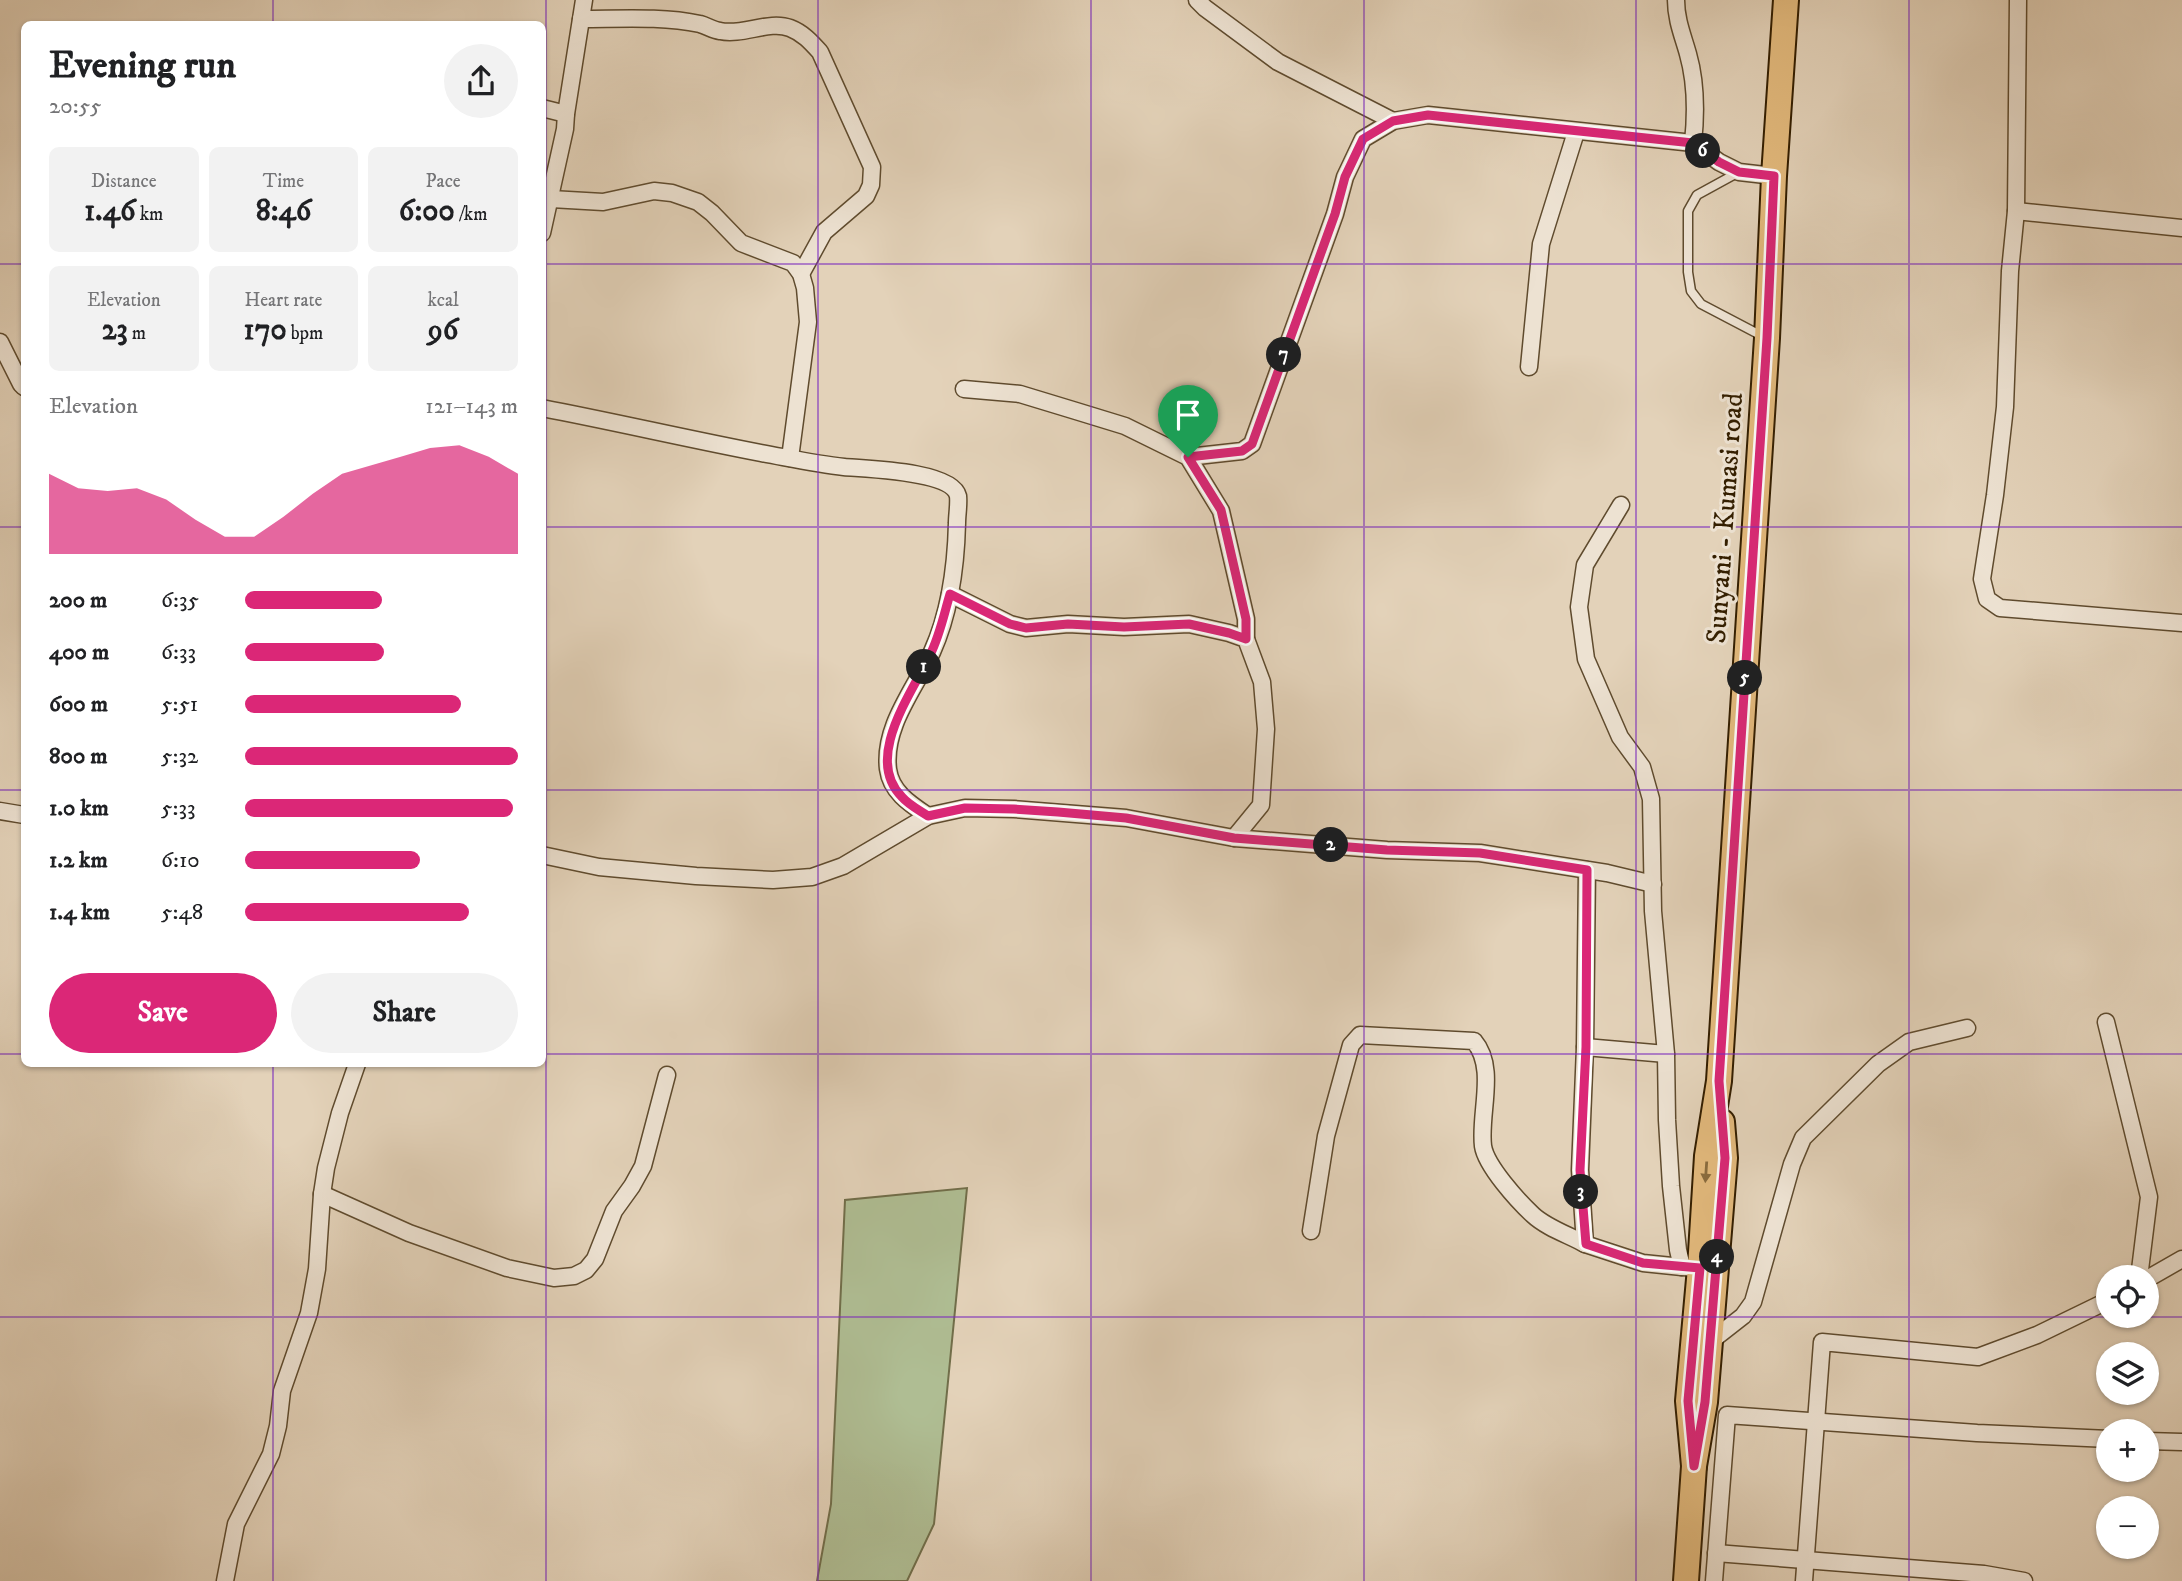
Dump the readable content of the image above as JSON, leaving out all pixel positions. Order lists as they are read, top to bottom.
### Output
{
  "streets": {
    "main road": ["Sunyani - Kumasi road"]
  },
  "page": {
    "heading": ["Evening run", "20:55"],
    "pins": [
      "6",
      "7",
      "1",
      "5",
      "2",
      "3",
      "4"
    ],
    "stats": [
      ["Distance", "1.46 km"],
      ["Time", "8:46"],
      ["Pace", "6:00 /km"],
      ["Elevation", "23 m"],
      ["Heart rate", "170 bpm"],
      ["kcal", "96"]
    ],
    "chart": ["Elevation", "121–143 m"],
    "list": [
      {
        "name": "200 m",
        "note": "6:35"
      },
      {
        "name": "400 m",
        "note": "6:33"
      },
      {
        "name": "600 m",
        "note": "5:51"
      },
      {
        "name": "800 m",
        "note": "5:32"
      },
      {
        "name": "1.0 km",
        "note": "5:33"
      },
      {
        "name": "1.2 km",
        "note": "6:10"
      },
      {
        "name": "1.4 km",
        "note": "5:48"
      }
    ],
    "buttons": ["Save", "Share"],
    "map_buttons": ["+", "−"]
  }
}
